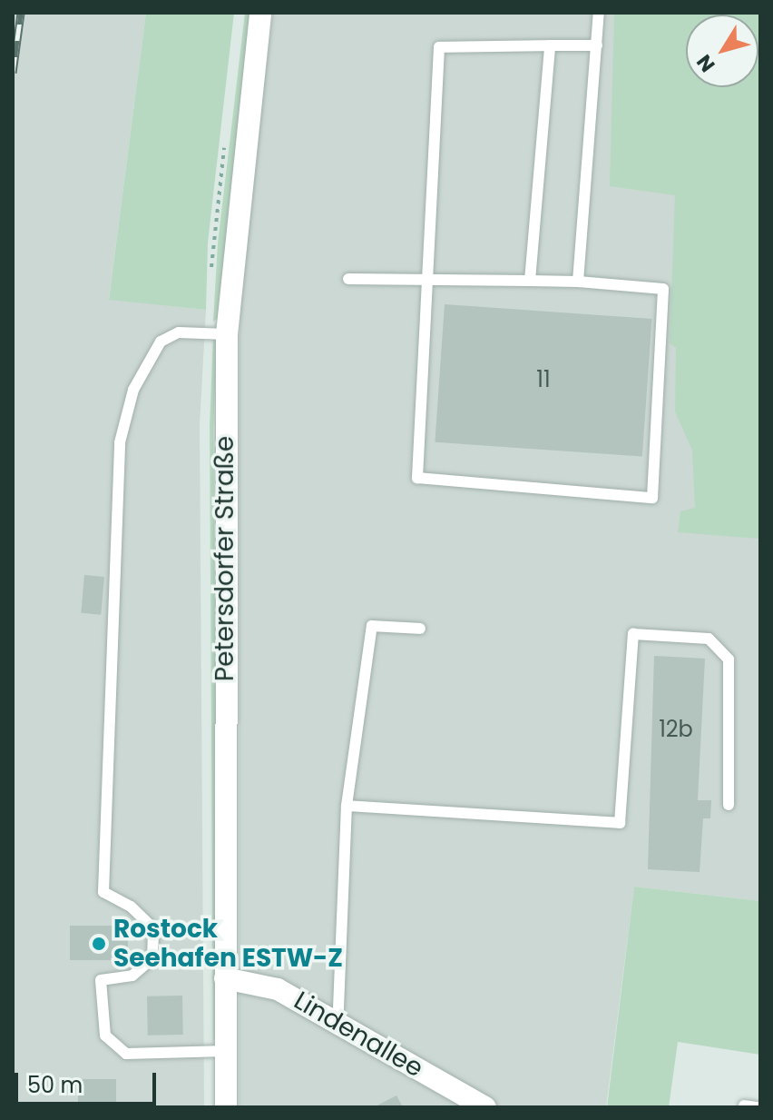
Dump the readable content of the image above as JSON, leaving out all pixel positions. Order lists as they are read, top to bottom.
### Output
{
  "streets": {
    "street": ["Petersdorfer Straße", "Lindenallee"]
  },
  "crossings": [
    ["Petersdorfer Straße", "Lindenallee"]
  ],
  "places": ["Rostock Seehafen ESTW-Z"],
  "house_numbers": ["11", "12b"],
  "scale_bar": "50 m",
  "north": "bottom left"
}
